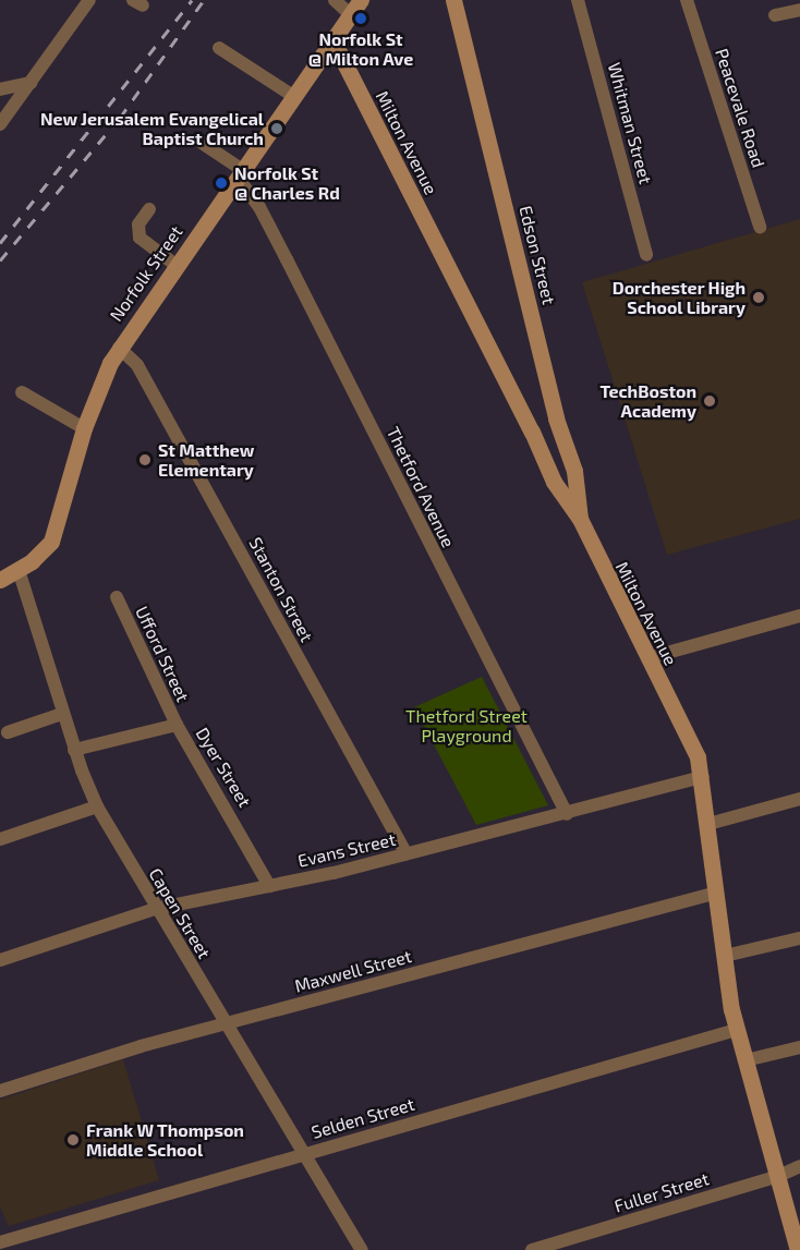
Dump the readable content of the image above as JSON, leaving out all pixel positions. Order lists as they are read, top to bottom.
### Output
{
  "streets": {
    "street": [
      "Peacevale Road",
      "Whitman Street",
      "Milton Avenue",
      "Edson Street",
      "Norfolk Street",
      "Thetford Avenue",
      "Stanton Street",
      "Ufford Street",
      "Dyer Street",
      "Evans Street",
      "Capen Street",
      "Maxwell Street",
      "Selden Street",
      "Fuller Street"
    ]
  },
  "crossings": [
    ["Milton Avenue", "Edson Street"],
    ["Milton Avenue", "Norfolk Street"],
    ["Milton Avenue", "Evans Street"],
    ["Milton Avenue", "Maxwell Street"],
    ["Milton Avenue", "Selden Street"],
    ["Milton Avenue", "Fuller Street"],
    ["Norfolk Street", "Thetford Avenue"],
    ["Norfolk Street", "Stanton Street"],
    ["Norfolk Street", "Capen Street"],
    ["Thetford Avenue", "Evans Street"],
    ["Stanton Street", "Evans Street"],
    ["Ufford Street", "Dyer Street"],
    ["Dyer Street", "Evans Street"],
    ["Dyer Street", "Capen Street"],
    ["Evans Street", "Capen Street"],
    ["Capen Street", "Maxwell Street"],
    ["Capen Street", "Selden Street"]
  ],
  "parks": ["Thetford Street Playground"],
  "places": [
    "Norfolk St @ Milton Ave",
    "New Jerusalem Evangelical Baptist Church",
    "Norfolk St @ Charles Rd",
    "Dorchester High School Library",
    "TechBoston Academy",
    "St Matthew Elementary",
    "Frank W Thompson Middle School"
  ]
}
